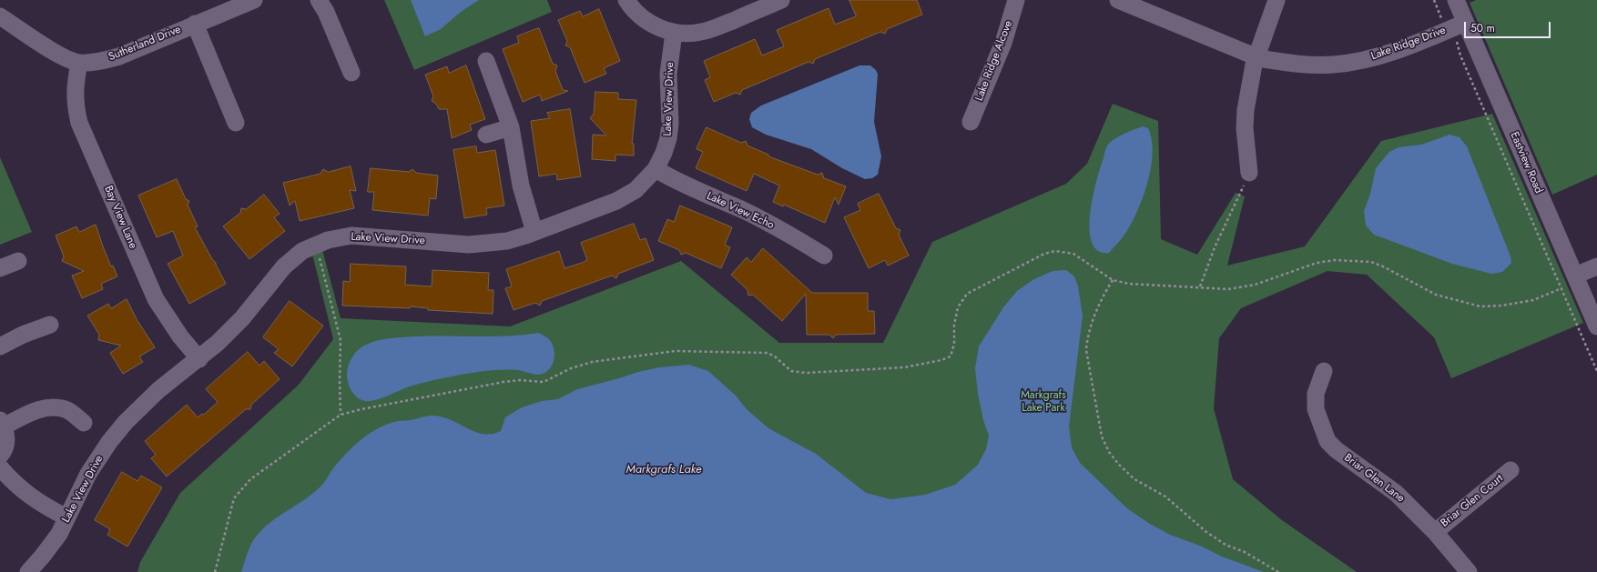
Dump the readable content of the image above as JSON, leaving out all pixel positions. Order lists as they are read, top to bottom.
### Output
{
  "streets": {
    "street": [
      "Sutherland Drive",
      "Lake Ridge Drive",
      "Lake Ridge Alcove",
      "Lake View Drive",
      "Eastview Road",
      "Lake View Echo",
      "Bay View Lane",
      "Briar Glen Lane",
      "Briar Glen Court"
    ]
  },
  "crossings": [
    ["Sutherland Drive", "Bay View Lane"],
    ["Lake Ridge Drive", "Eastview Road"],
    ["Lake View Drive", "Lake View Echo"],
    ["Lake View Drive", "Bay View Lane"],
    ["Briar Glen Lane", "Briar Glen Court"]
  ],
  "water": ["Markgrafs Lake"],
  "parks": ["Markgrafs Lake Park"],
  "scale_bar": "50 m"
}
